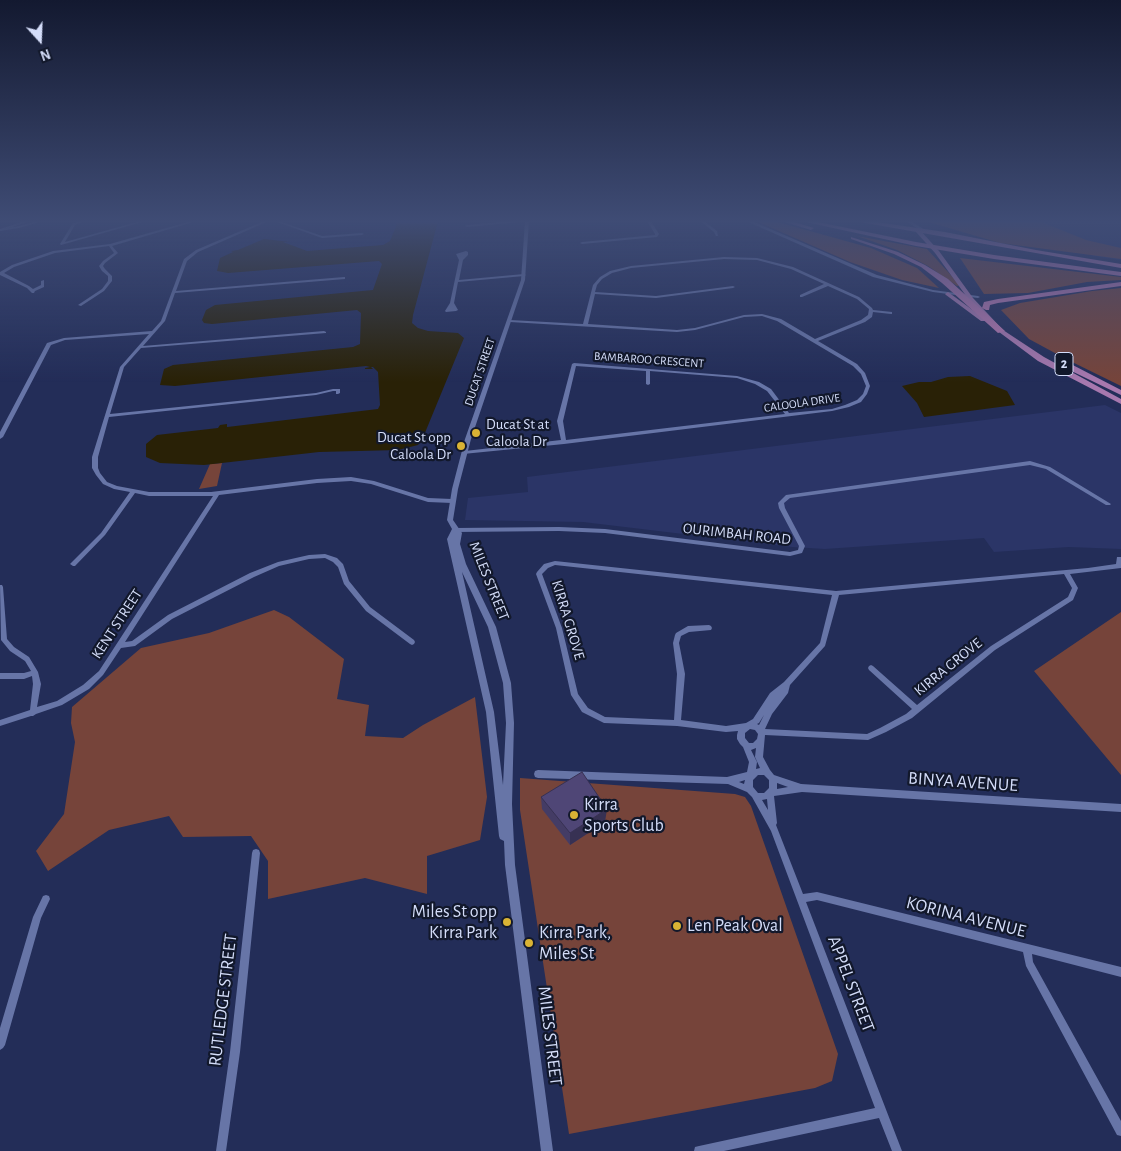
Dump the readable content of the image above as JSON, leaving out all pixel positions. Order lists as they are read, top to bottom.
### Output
{
  "streets": {
    "highway": ["2"],
    "street": [
      "BAMBAROO CRESCENT",
      "DUCAT STREET",
      "CALOOLA DRIVE",
      "OURIMBAH ROAD",
      "MILES STREET",
      "KIRRA GROVE",
      "KENT STREET",
      "BINYA AVENUE",
      "KORINA AVENUE",
      "APPEL STREET",
      "RUTLEDGE STREET"
    ]
  },
  "crossings": [
    ["BAMBAROO CRESCENT", "CALOOLA DRIVE"],
    ["DUCAT STREET", "CALOOLA DRIVE"],
    ["DUCAT STREET", "OURIMBAH ROAD"],
    ["DUCAT STREET", "MILES STREET"],
    ["OURIMBAH ROAD", "MILES STREET"],
    ["BINYA AVENUE", "APPEL STREET"],
    ["KORINA AVENUE", "APPEL STREET"]
  ],
  "places": [
    "Ducat St at Caloola Dr",
    "Ducat St opp Caloola Dr",
    "Kirra Sports Club",
    "Miles St opp Kirra Park",
    "Len Peak Oval",
    "Kirra Park, Miles St"
  ],
  "north": "bottom"
}
